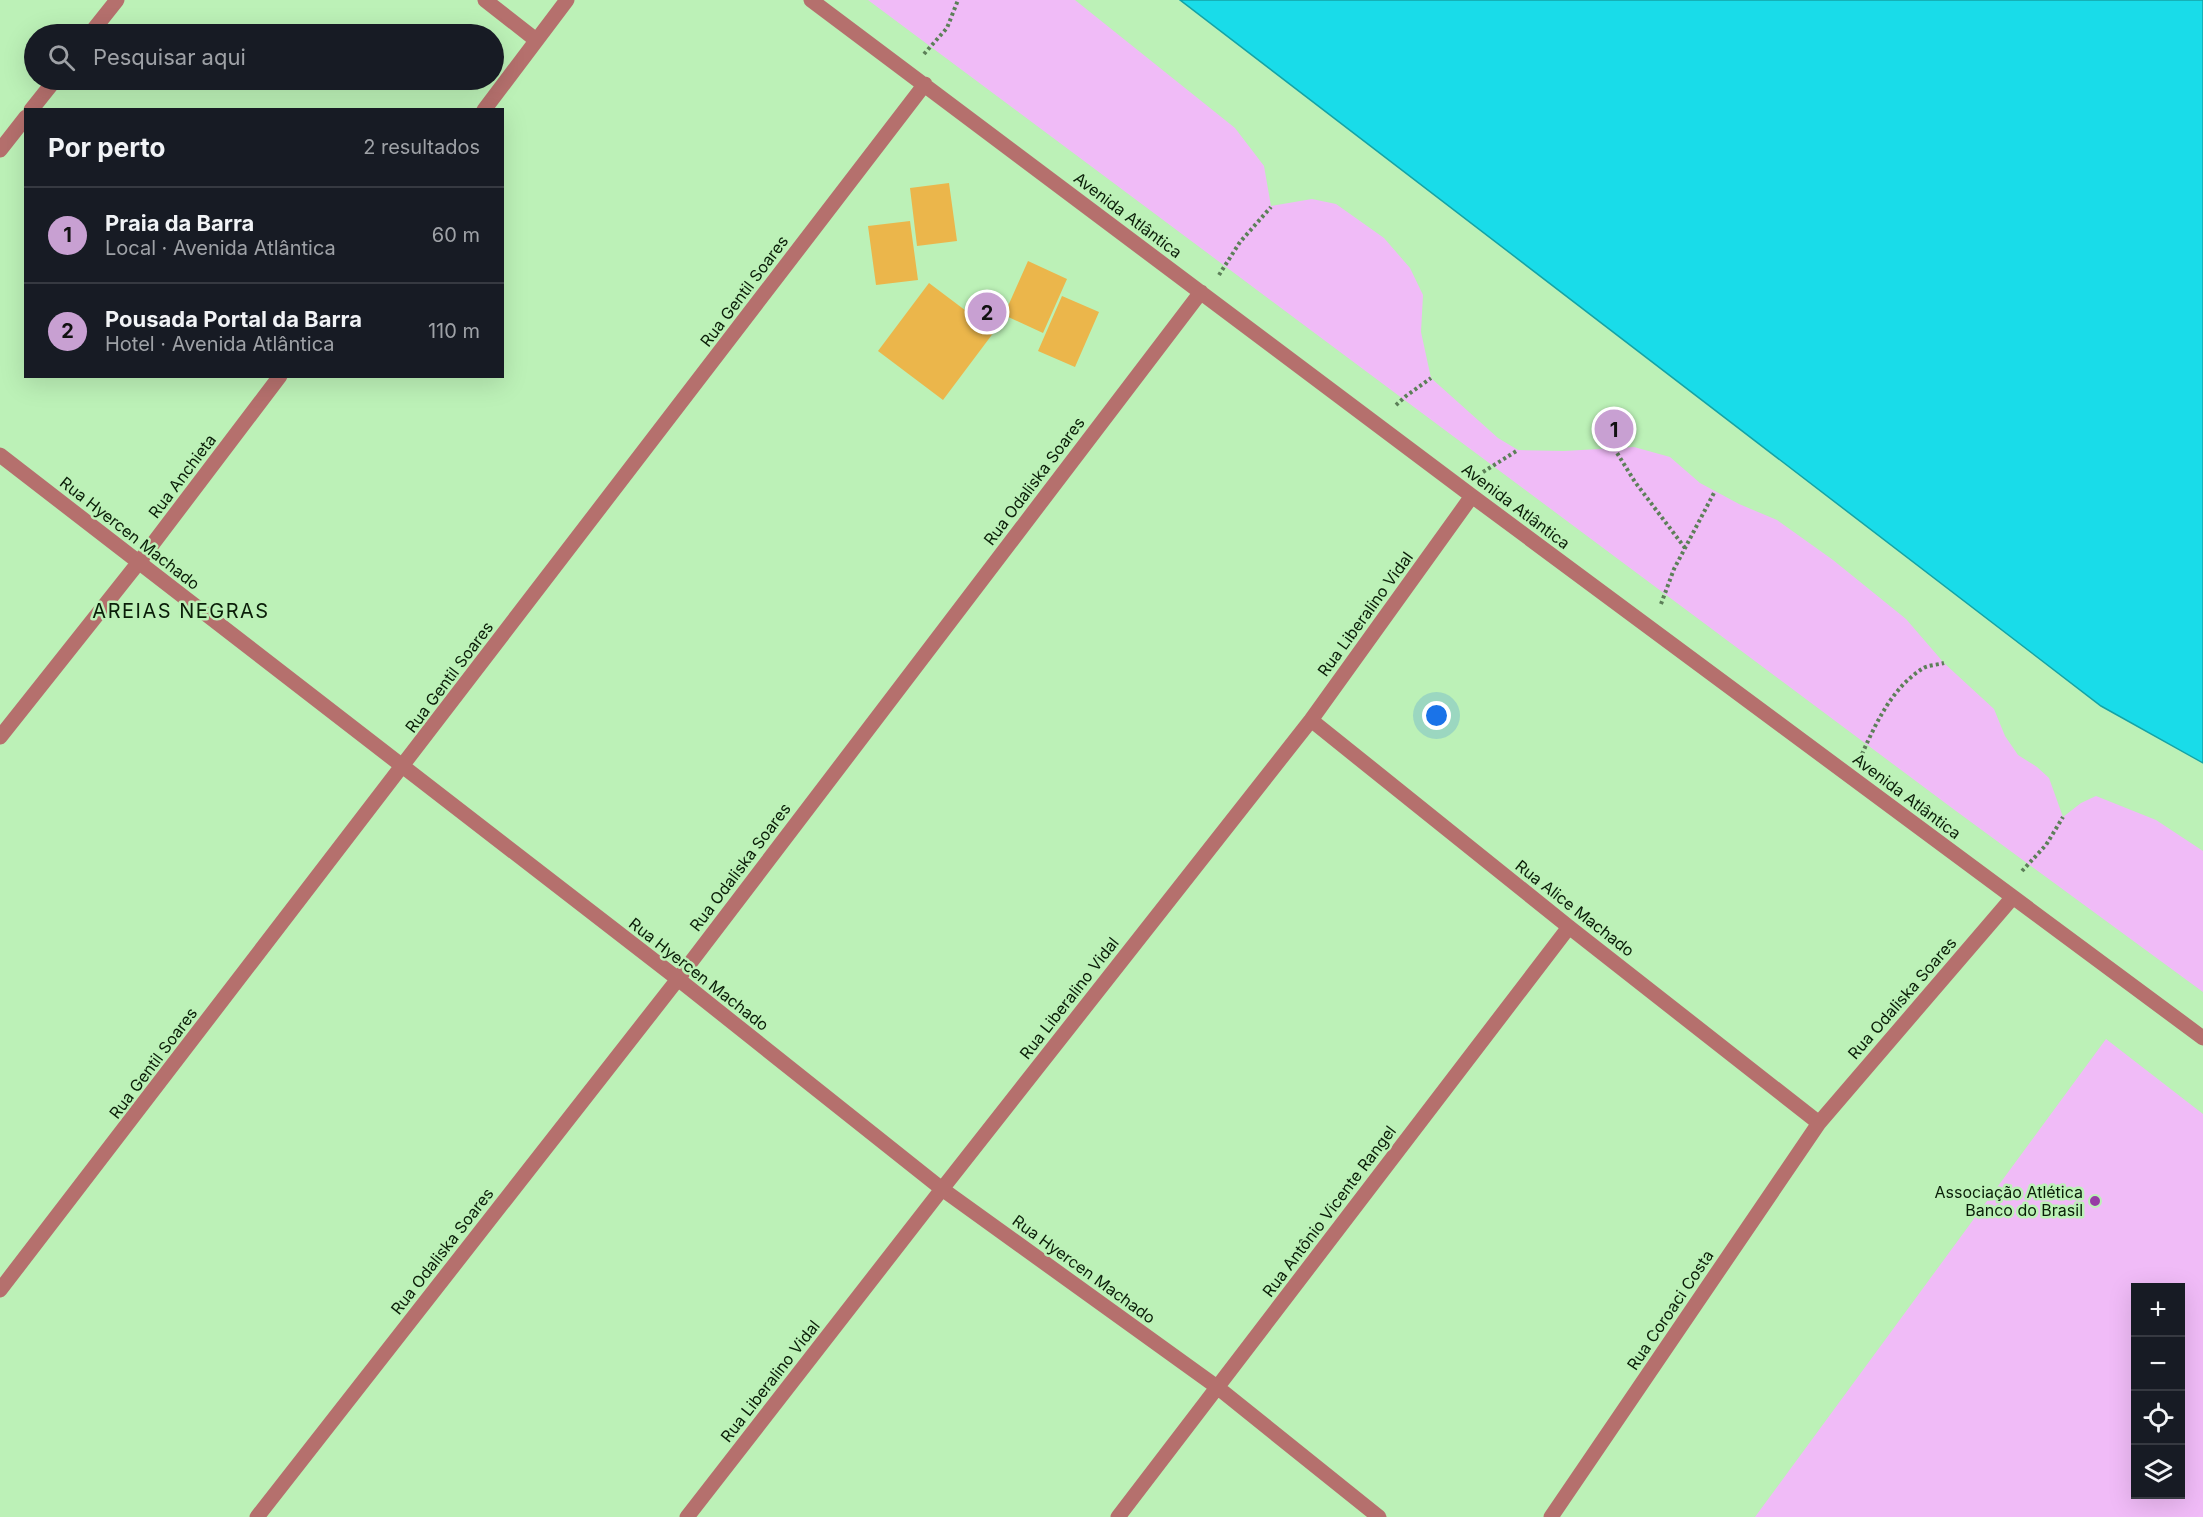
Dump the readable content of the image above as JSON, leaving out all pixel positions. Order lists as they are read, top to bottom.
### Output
{
  "streets": {
    "street": [
      "Avenida Atlântica",
      "Rua Gentil Soares",
      "Rua Anchieta",
      "Rua Odaliska Soares",
      "Rua Hyercen Machado",
      "Rua Liberalino Vidal",
      "Rua Alice Machado",
      "Rua Antônio Vicente Rangel",
      "Rua Coroaci Costa"
    ]
  },
  "crossings": [
    ["Avenida Atlântica", "Rua Gentil Soares"],
    ["Avenida Atlântica", "Rua Odaliska Soares"],
    ["Avenida Atlântica", "Rua Liberalino Vidal"],
    ["Rua Gentil Soares", "Rua Hyercen Machado"],
    ["Rua Anchieta", "Rua Hyercen Machado"],
    ["Rua Odaliska Soares", "Rua Hyercen Machado"],
    ["Rua Odaliska Soares", "Rua Alice Machado"],
    ["Rua Odaliska Soares", "Rua Coroaci Costa"],
    ["Rua Hyercen Machado", "Rua Liberalino Vidal"],
    ["Rua Hyercen Machado", "Rua Antônio Vicente Rangel"],
    ["Rua Liberalino Vidal", "Rua Alice Machado"],
    ["Rua Alice Machado", "Rua Antônio Vicente Rangel"],
    ["Rua Alice Machado", "Rua Coroaci Costa"]
  ],
  "districts": ["AREIAS NEGRAS"],
  "places": ["Associação Atlética Banco do Brasil"],
  "page": {
    "search": "Pesquisar aqui",
    "heading": ["Por perto", "2 resultados"],
    "list": [
      {
        "mark": "1",
        "name": "Praia da Barra",
        "note": "Local · Avenida Atlântica",
        "value": "60 m"
      },
      {
        "mark": "2",
        "name": "Pousada Portal da Barra",
        "note": "Hotel · Avenida Atlântica",
        "value": "110 m"
      }
    ],
    "pins": ["2", "1"],
    "map_buttons": ["+", "−"]
  }
}
